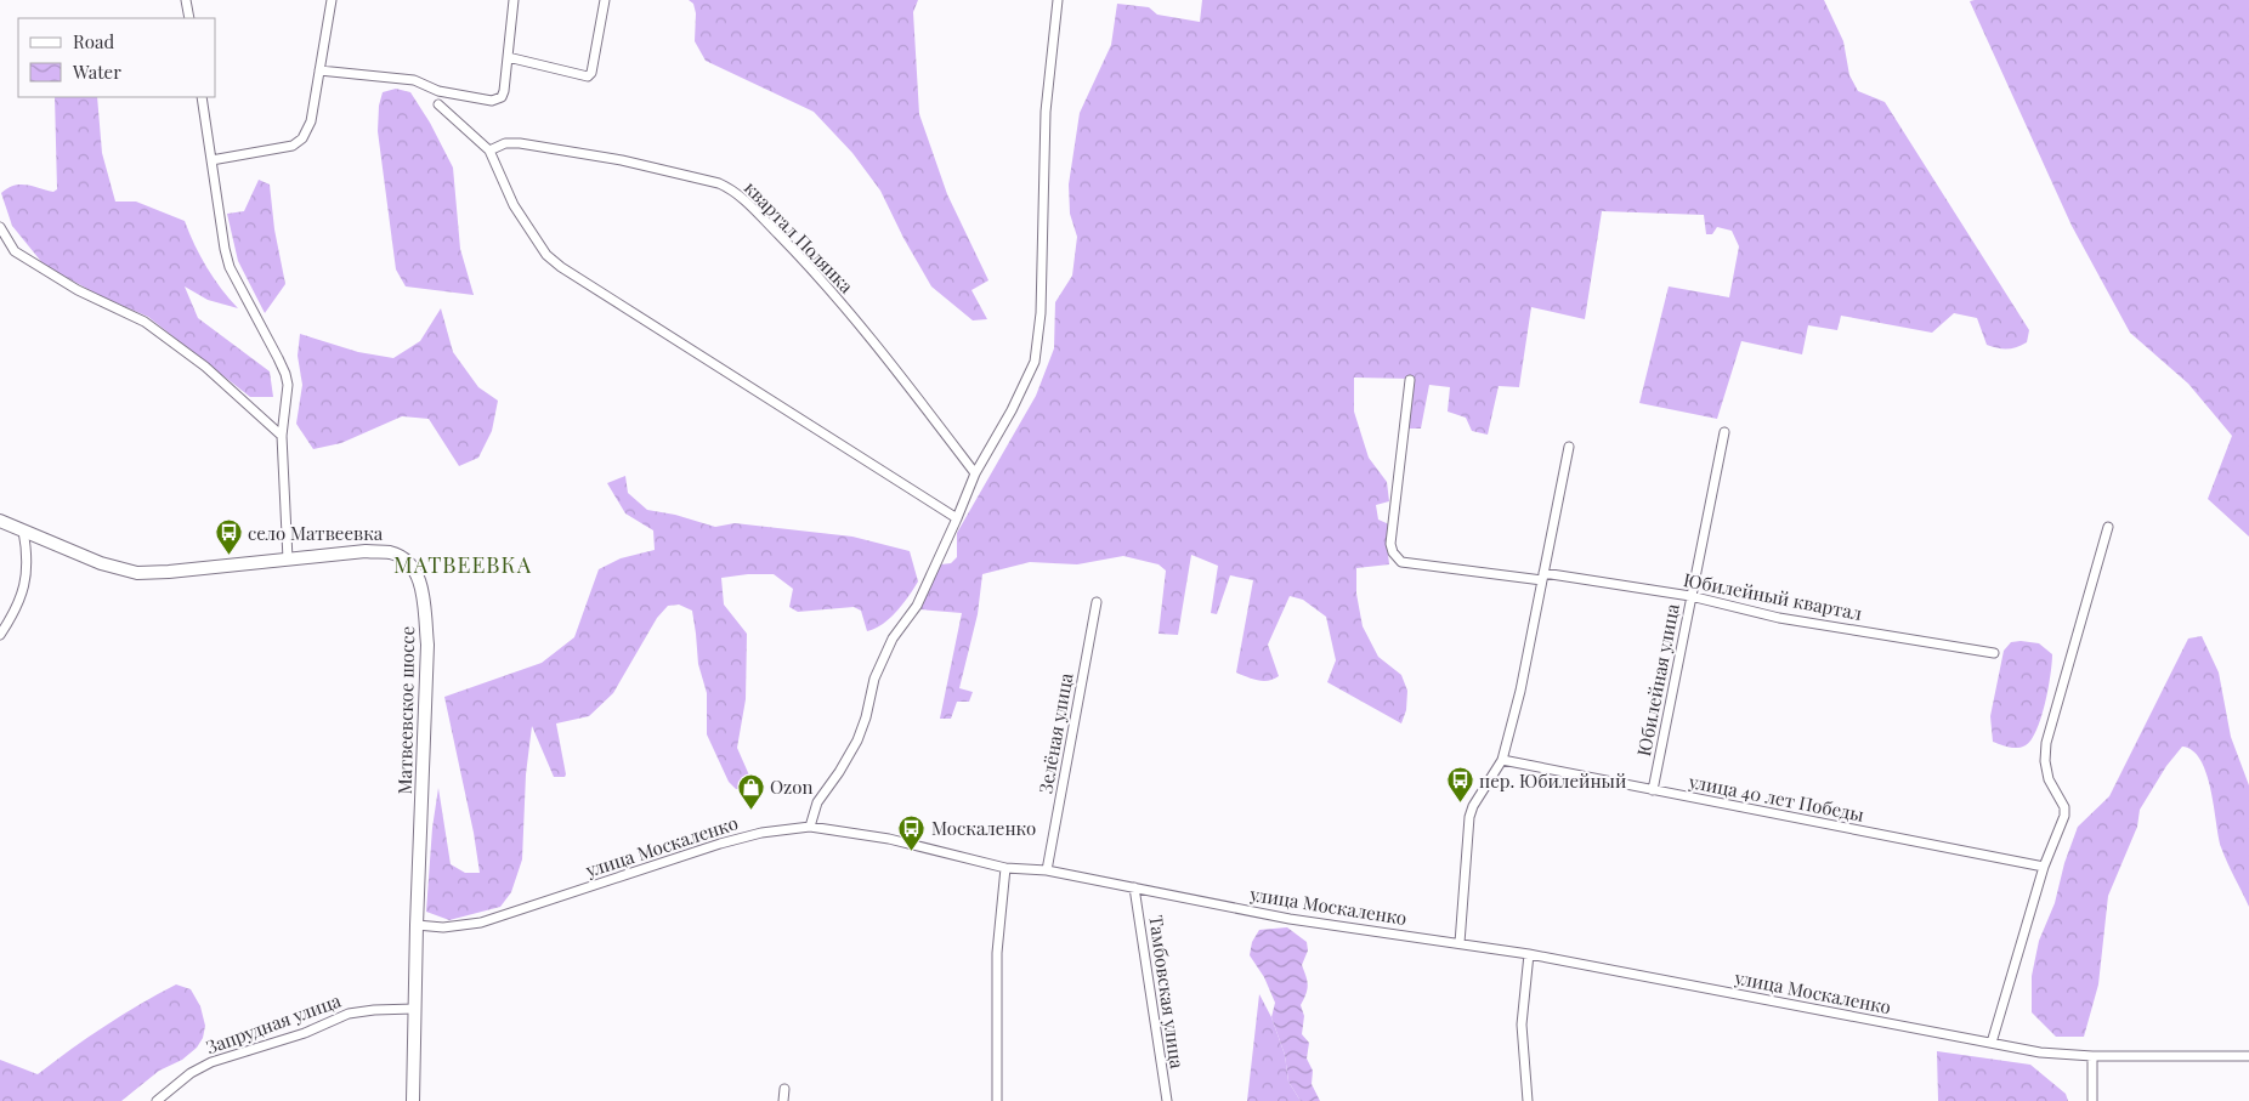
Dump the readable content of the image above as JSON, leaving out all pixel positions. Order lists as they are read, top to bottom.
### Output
{
  "streets": {
    "main road": ["Матвеевское шоссе"],
    "street": [
      "квартал Полянка",
      "Юбилейный квартал",
      "Юбилейная улица",
      "Зелёная улица",
      "улица 40 лет Победы",
      "улица Москаленко",
      "Тамбовская улица",
      "Запрудная улица"
    ]
  },
  "crossings": [
    ["Юбилейный квартал", "Юбилейная улица"],
    ["Юбилейная улица", "улица 40 лет Победы"],
    ["Матвеевское шоссе", "улица Москаленко"],
    ["Матвеевское шоссе", "Запрудная улица"],
    ["Зелёная улица", "улица Москаленко"],
    ["улица Москаленко", "Тамбовская улица"]
  ],
  "districts": ["МАТВЕЕВКА"],
  "places": {
    "bus stop": ["село Матвеевка", "пер. Юбилейный", "Москаленко"],
    "shop": ["Ozon"]
  },
  "legend": ["Road", "Water"]
}
